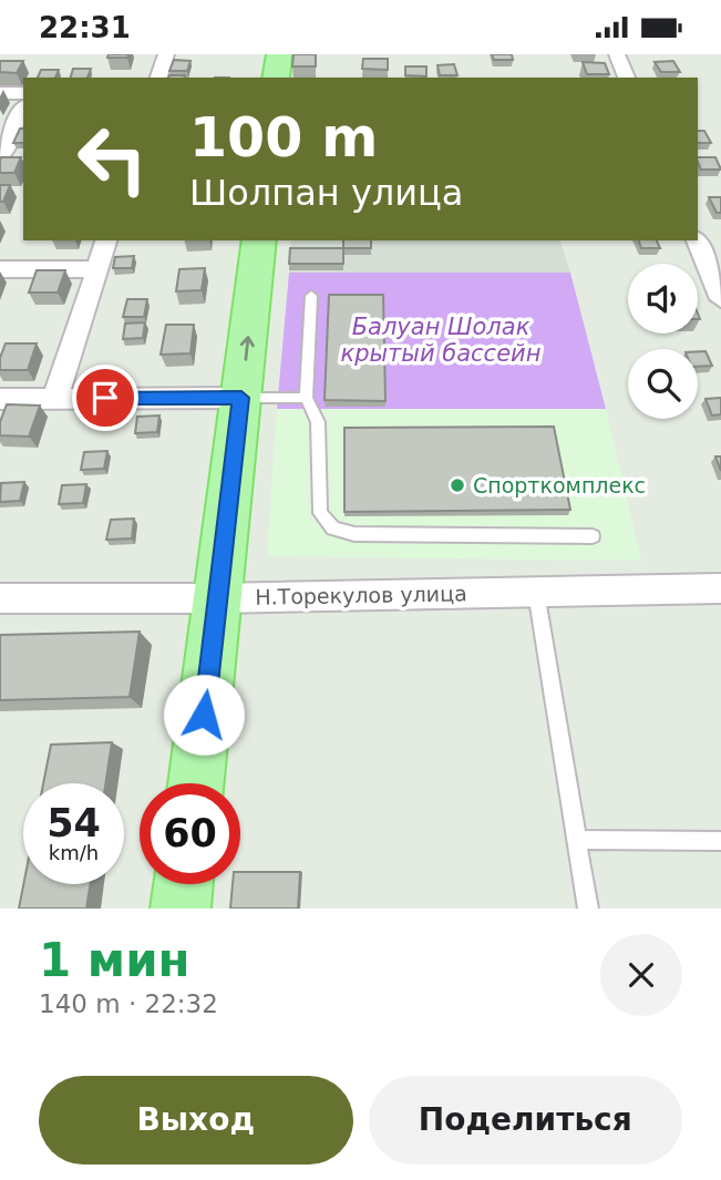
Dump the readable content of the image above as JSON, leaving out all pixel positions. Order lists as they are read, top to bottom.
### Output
{
  "streets": {
    "street": ["Н.Торекулов улица"]
  },
  "water": ["Балуан Шолак крытый бассейн"],
  "places": ["Спорткомплекс"],
  "page": {
    "status": "22:31",
    "turn": ["100 m", "Шолпан улица"],
    "speed": "54 km/h",
    "limit": "60",
    "heading": ["1 мин", "140 m · 22:32"],
    "buttons": ["Выход", "Поделиться"]
  }
}
